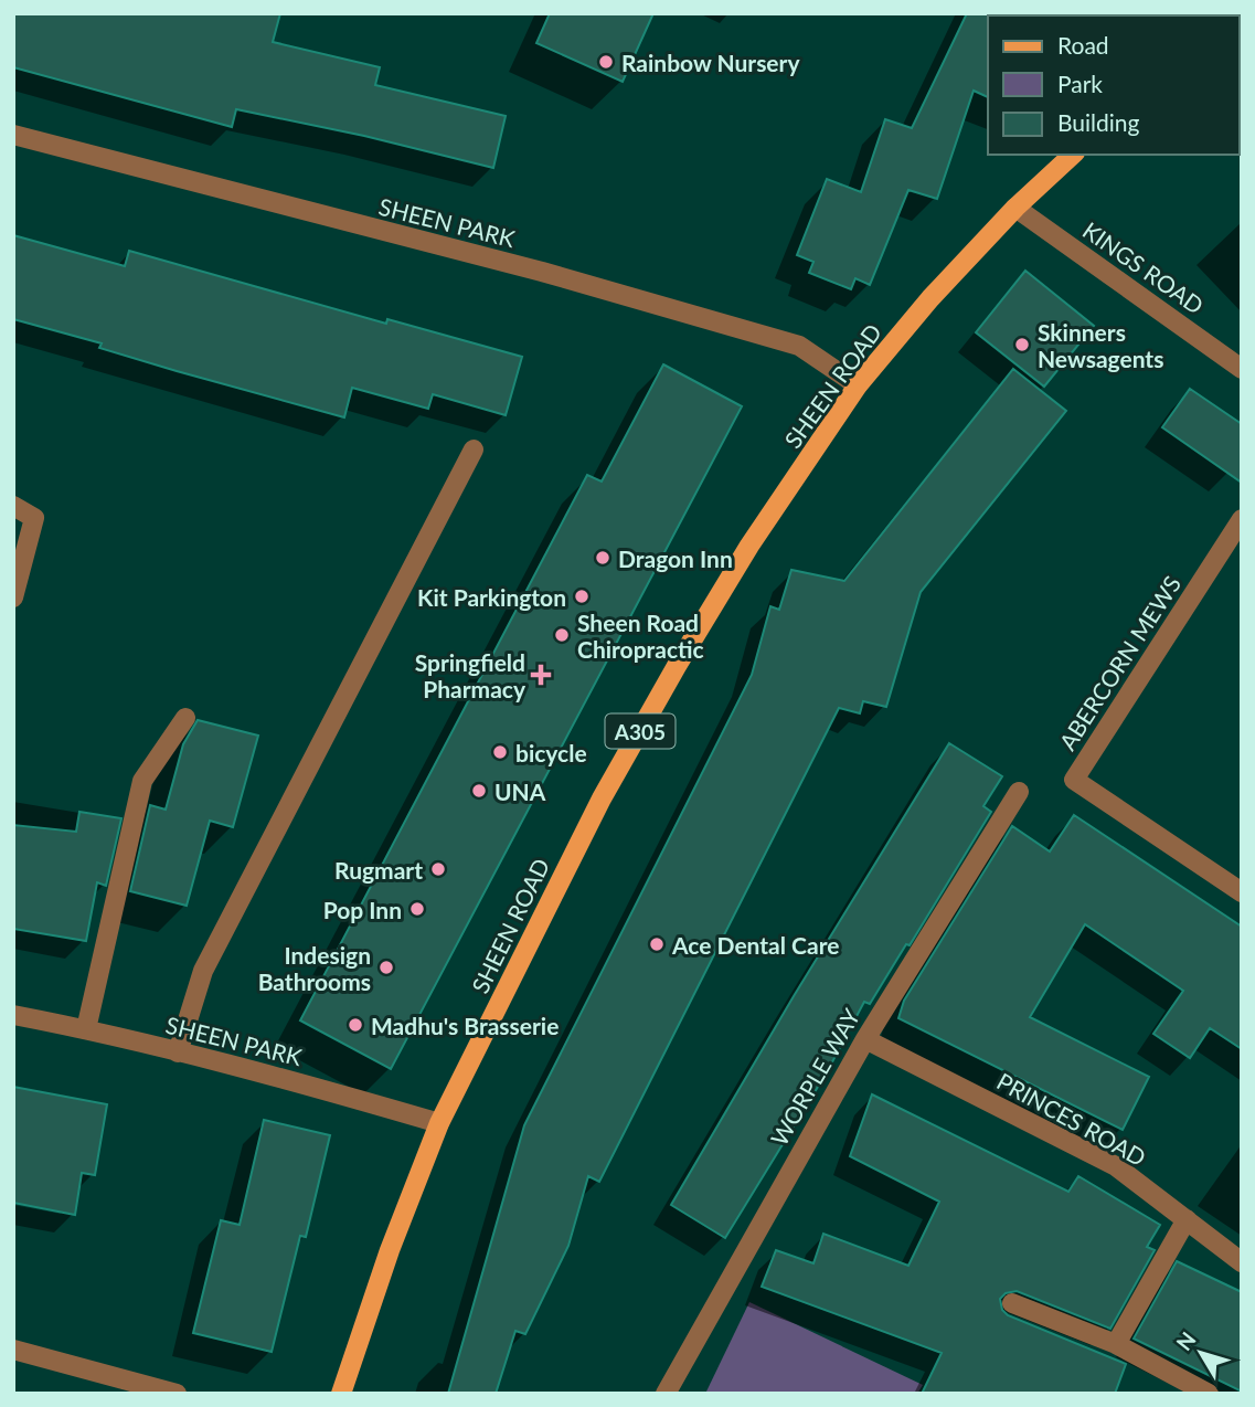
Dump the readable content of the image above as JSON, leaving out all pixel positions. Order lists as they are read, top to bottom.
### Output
{
  "streets": {
    "main road": ["SHEEN ROAD", "A305"],
    "street": [
      "SHEEN PARK",
      "KINGS ROAD",
      "ABERCORN MEWS",
      "WORPLE WAY",
      "PRINCES ROAD"
    ]
  },
  "crossings": [
    ["SHEEN PARK", "SHEEN ROAD"],
    ["KINGS ROAD", "SHEEN ROAD"],
    ["WORPLE WAY", "PRINCES ROAD"]
  ],
  "places": {
    "other": [
      "Rainbow Nursery",
      "Skinners Newsagents",
      "Dragon Inn",
      "Kit Parkington",
      "Sheen Road Chiropractic",
      "bicycle",
      "UNA",
      "Rugmart",
      "Pop Inn",
      "Ace Dental Care",
      "Indesign Bathrooms",
      "Madhu's Brasserie"
    ],
    "health": ["Springfield Pharmacy"]
  },
  "legend": ["Road", "Park", "Building"],
  "north": "top left"
}
